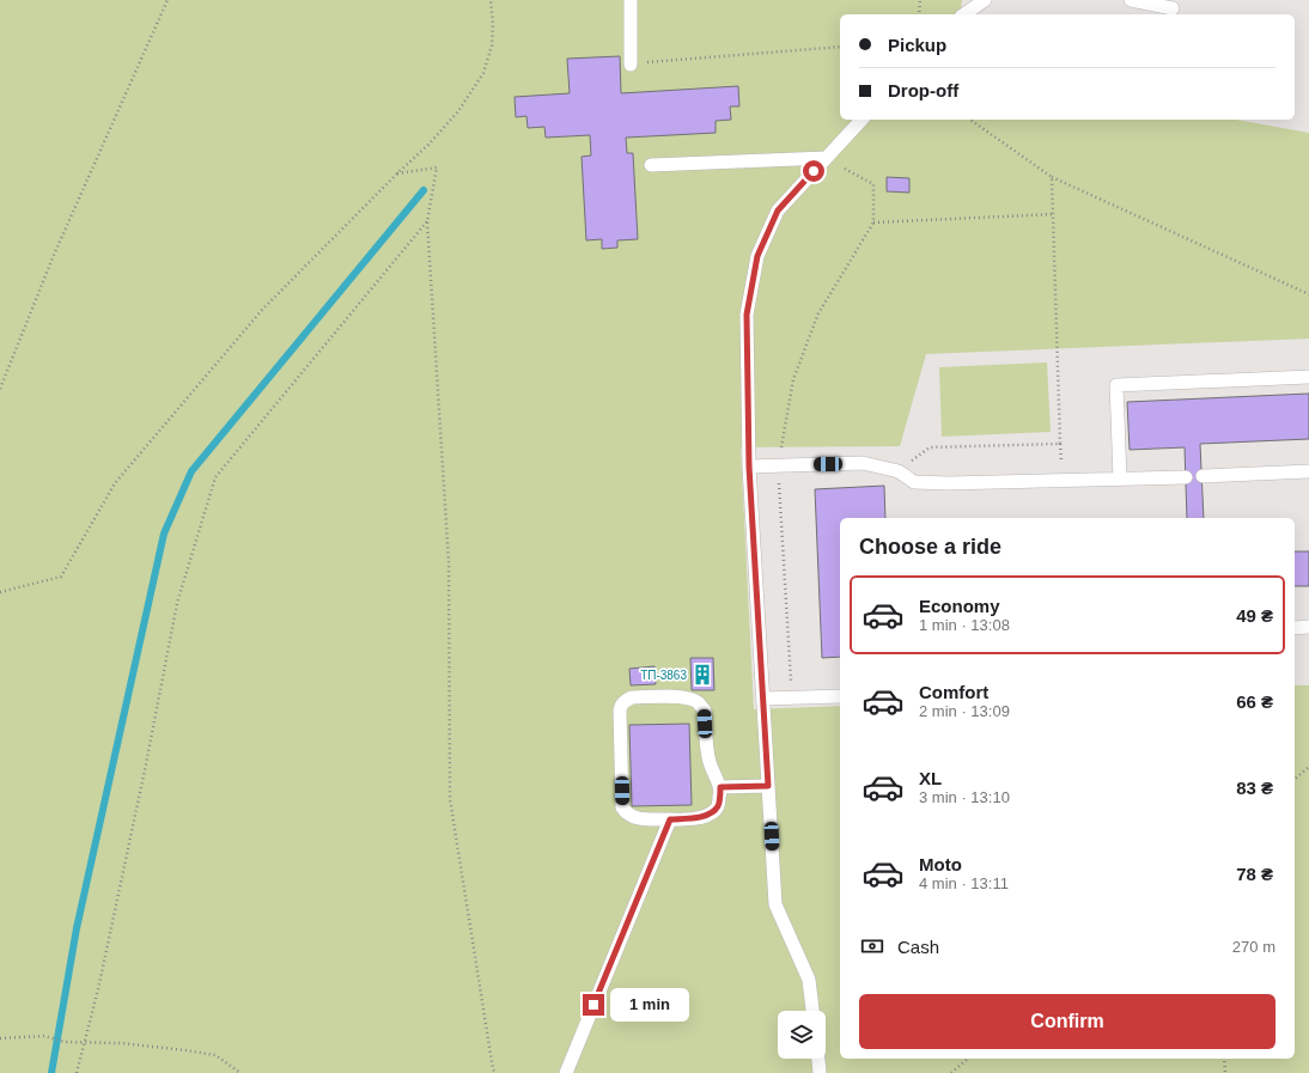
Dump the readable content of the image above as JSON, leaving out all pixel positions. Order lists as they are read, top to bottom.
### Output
{
  "places": {
    "building": ["ТП-3863"]
  },
  "page": {
    "banner": ["Pickup", "Drop-off"],
    "heading": "Choose a ride",
    "list": [
      {
        "name": "Economy",
        "note": "1 min · 13:08",
        "value": "49 ₴"
      },
      {
        "name": "Comfort",
        "note": "2 min · 13:09",
        "value": "66 ₴"
      },
      {
        "name": "XL",
        "note": "3 min · 13:10",
        "value": "83 ₴"
      },
      {
        "name": "Moto",
        "note": "4 min · 13:11",
        "value": "78 ₴"
      }
    ],
    "pay": ["Cash", "270 m"],
    "buttons": "Confirm",
    "bubble": "1 min"
  }
}
